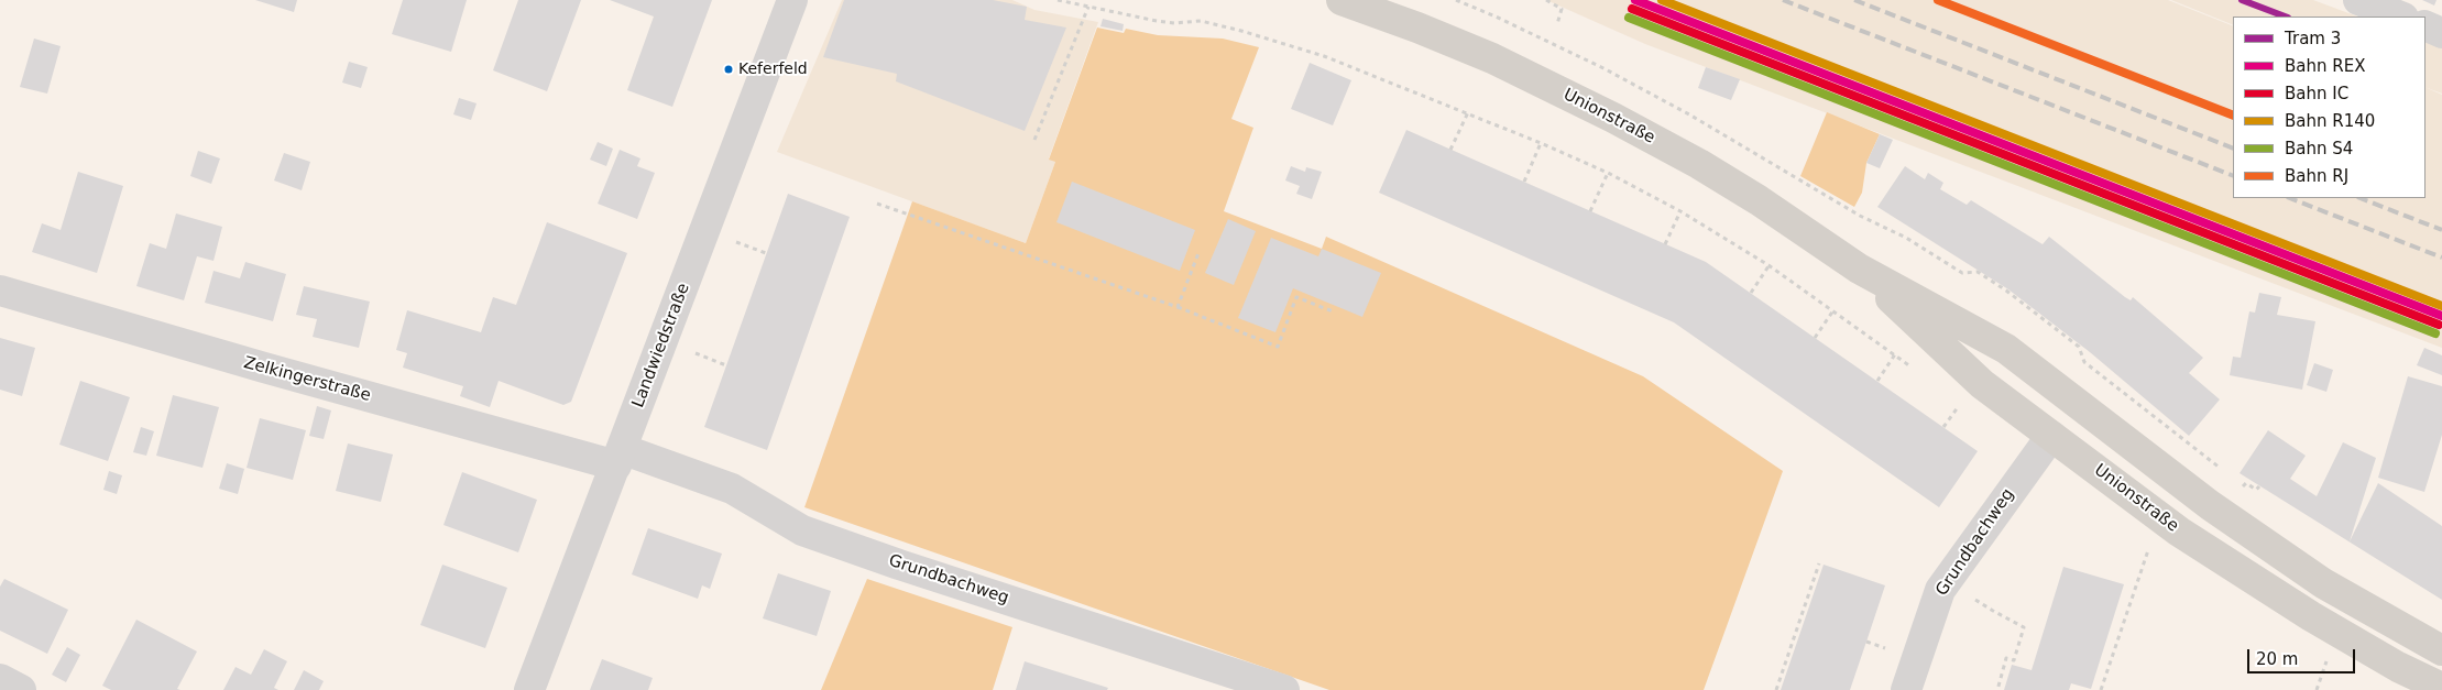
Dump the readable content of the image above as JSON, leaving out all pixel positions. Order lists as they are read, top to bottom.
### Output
{
  "streets": {
    "main road": ["Unionstraße"],
    "street": ["Landwiedstraße", "Zelkingerstraße", "Grundbachweg"]
  },
  "crossings": [
    ["Unionstraße", "Grundbachweg"],
    ["Landwiedstraße", "Zelkingerstraße"],
    ["Landwiedstraße", "Grundbachweg"],
    ["Zelkingerstraße", "Grundbachweg"]
  ],
  "places": ["Keferfeld"],
  "lines": [
    "tram line 3",
    "rail line REX",
    "rail line R140",
    "rail line RJ",
    "rail line IC",
    "rail line S4"
  ],
  "legend": [
    "Tram 3",
    "Bahn REX",
    "Bahn IC",
    "Bahn R140",
    "Bahn S4",
    "Bahn RJ"
  ],
  "scale_bar": "20 m"
}
